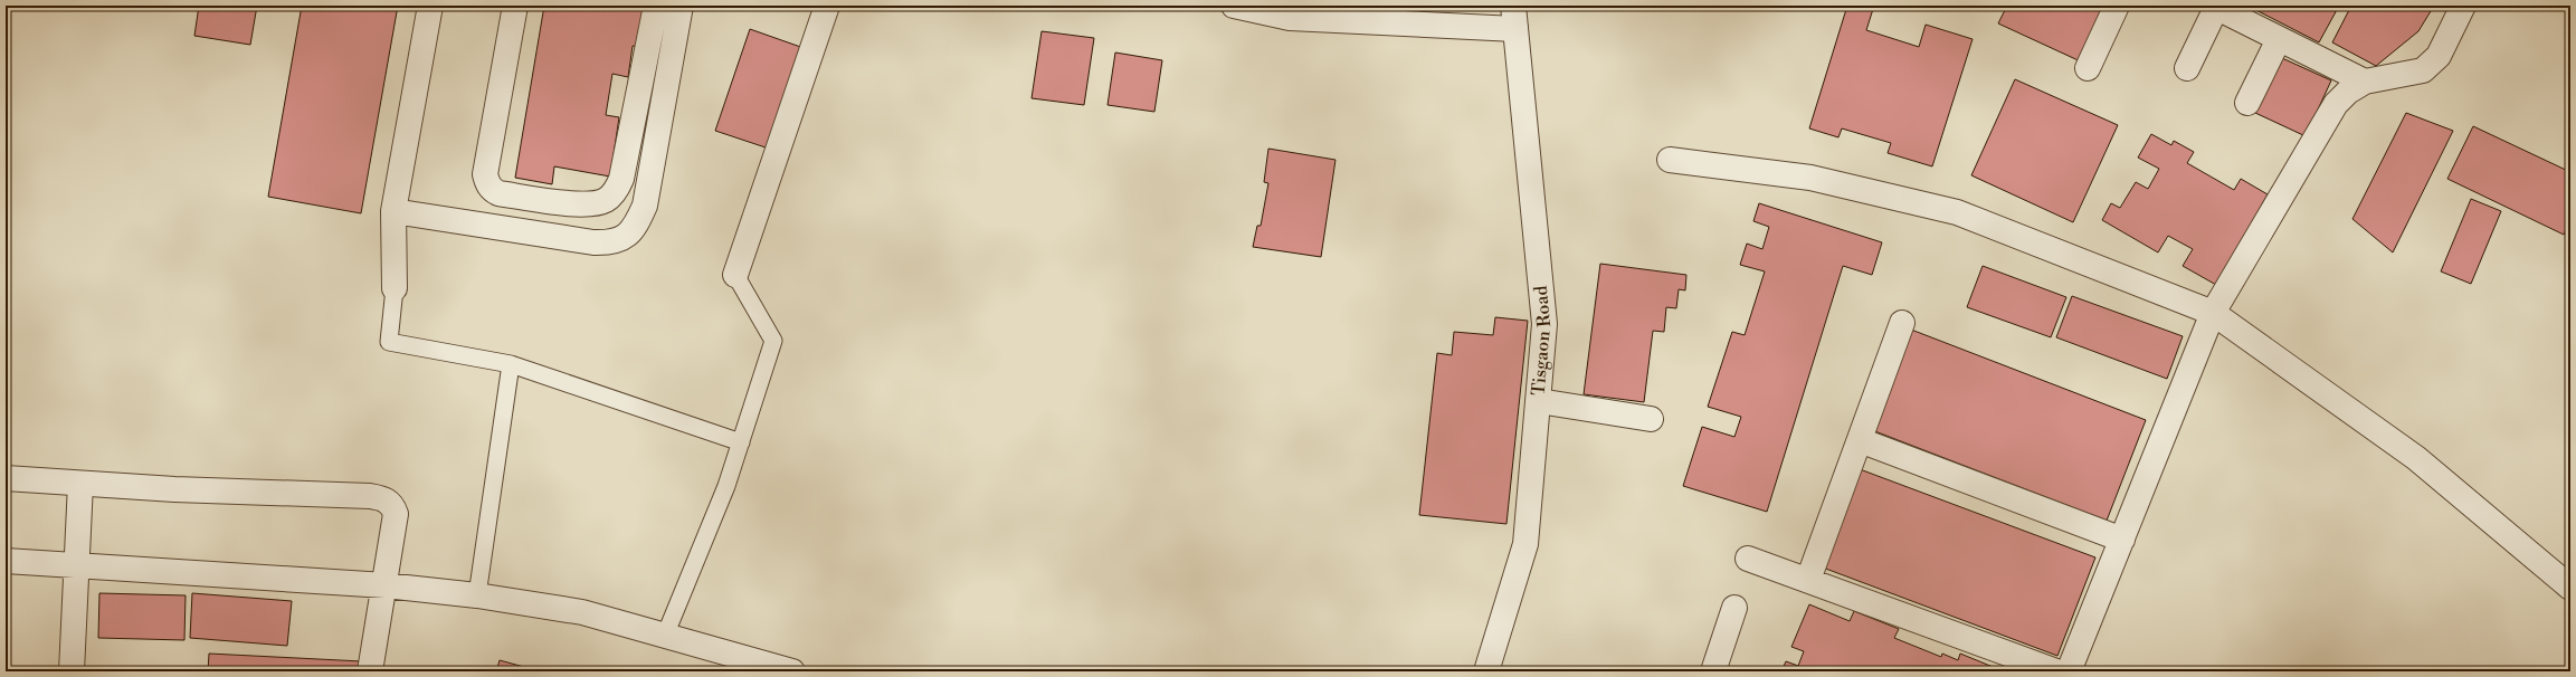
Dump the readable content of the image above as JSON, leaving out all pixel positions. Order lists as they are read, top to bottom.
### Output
{
  "streets": {
    "street": ["Tisgaon Road"]
  }
}
